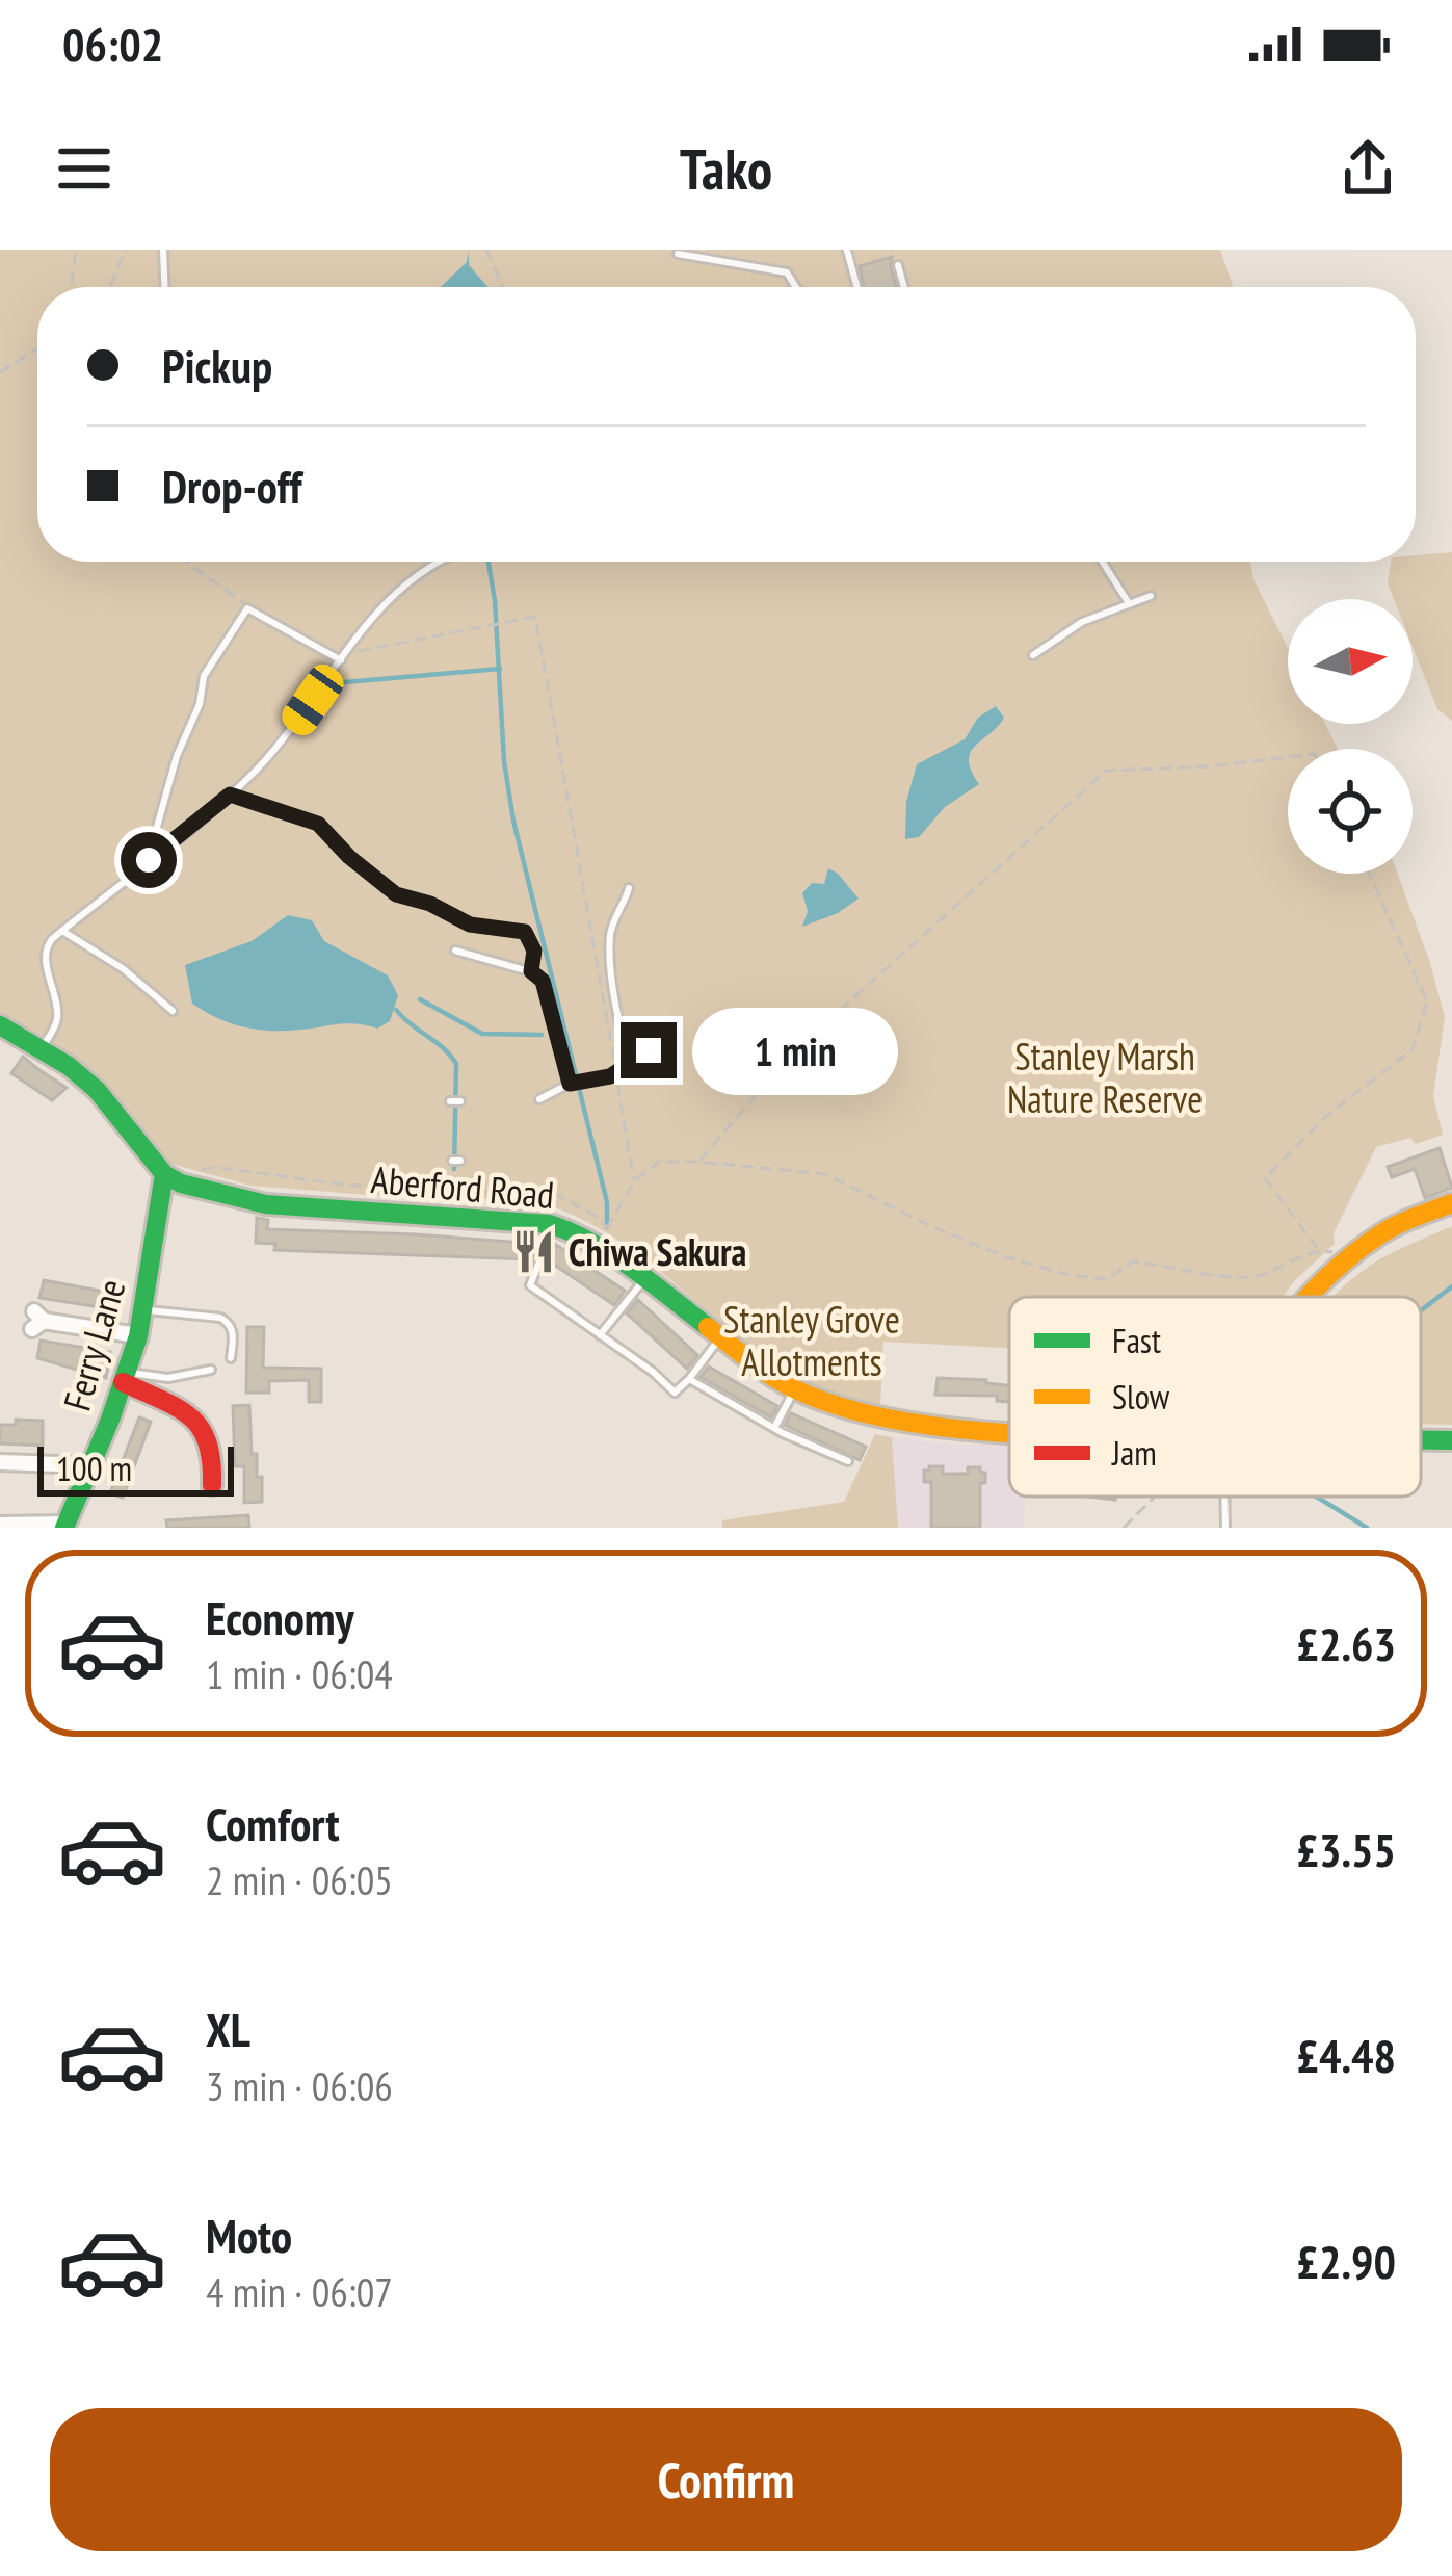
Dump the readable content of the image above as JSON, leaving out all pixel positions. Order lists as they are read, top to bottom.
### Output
{
  "streets": {
    "main road": ["Aberford Road", "Ferry Lane"]
  },
  "crossings": [
    ["Aberford Road", "Ferry Lane"]
  ],
  "parks": ["Stanley Marsh Nature Reserve", "Stanley Grove Allotments"],
  "places": {
    "restaurant": ["Chiwa Sakura"]
  },
  "legend": ["Fast", "Slow", "Jam"],
  "scale_bar": "100 m",
  "north": "right",
  "page": {
    "status": "06:02",
    "header": "Tako",
    "banner": ["Pickup", "Drop-off"],
    "bubble": "1 min",
    "scale": "100 m",
    "list": [
      {
        "name": "Economy",
        "note": "1 min · 06:04",
        "value": "£2.63"
      },
      {
        "name": "Comfort",
        "note": "2 min · 06:05",
        "value": "£3.55"
      },
      {
        "name": "XL",
        "note": "3 min · 06:06",
        "value": "£4.48"
      },
      {
        "name": "Moto",
        "note": "4 min · 06:07",
        "value": "£2.90"
      }
    ],
    "buttons": "Confirm"
  }
}
